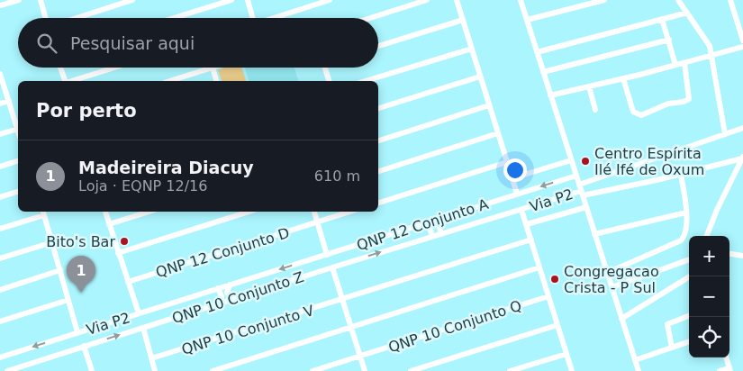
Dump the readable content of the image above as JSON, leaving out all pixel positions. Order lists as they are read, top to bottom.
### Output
{
  "streets": {
    "street": [
      "Via P2",
      "QNP 12 Conjunto A",
      "QNP 12 Conjunto D",
      "QNP 10 Conjunto Z",
      "QNP 10 Conjunto Q",
      "QNP 10 Conjunto V"
    ]
  },
  "crossings": [
    ["Via P2", "QNP 12 Conjunto A"],
    ["Via P2", "QNP 10 Conjunto Z"]
  ],
  "places": ["Centro Espírita Ilé Ifé de Oxum", "Bito's Bar", "Congregacao Crista - P Sul"],
  "page": {
    "search": "Pesquisar aqui",
    "heading": "Por perto",
    "list": [
      {
        "mark": "1",
        "name": "Madeireira Diacuy",
        "note": "Loja · EQNP 12/16",
        "value": "610 m"
      }
    ],
    "map_buttons": ["+", "−"],
    "pins": "1"
  }
}
